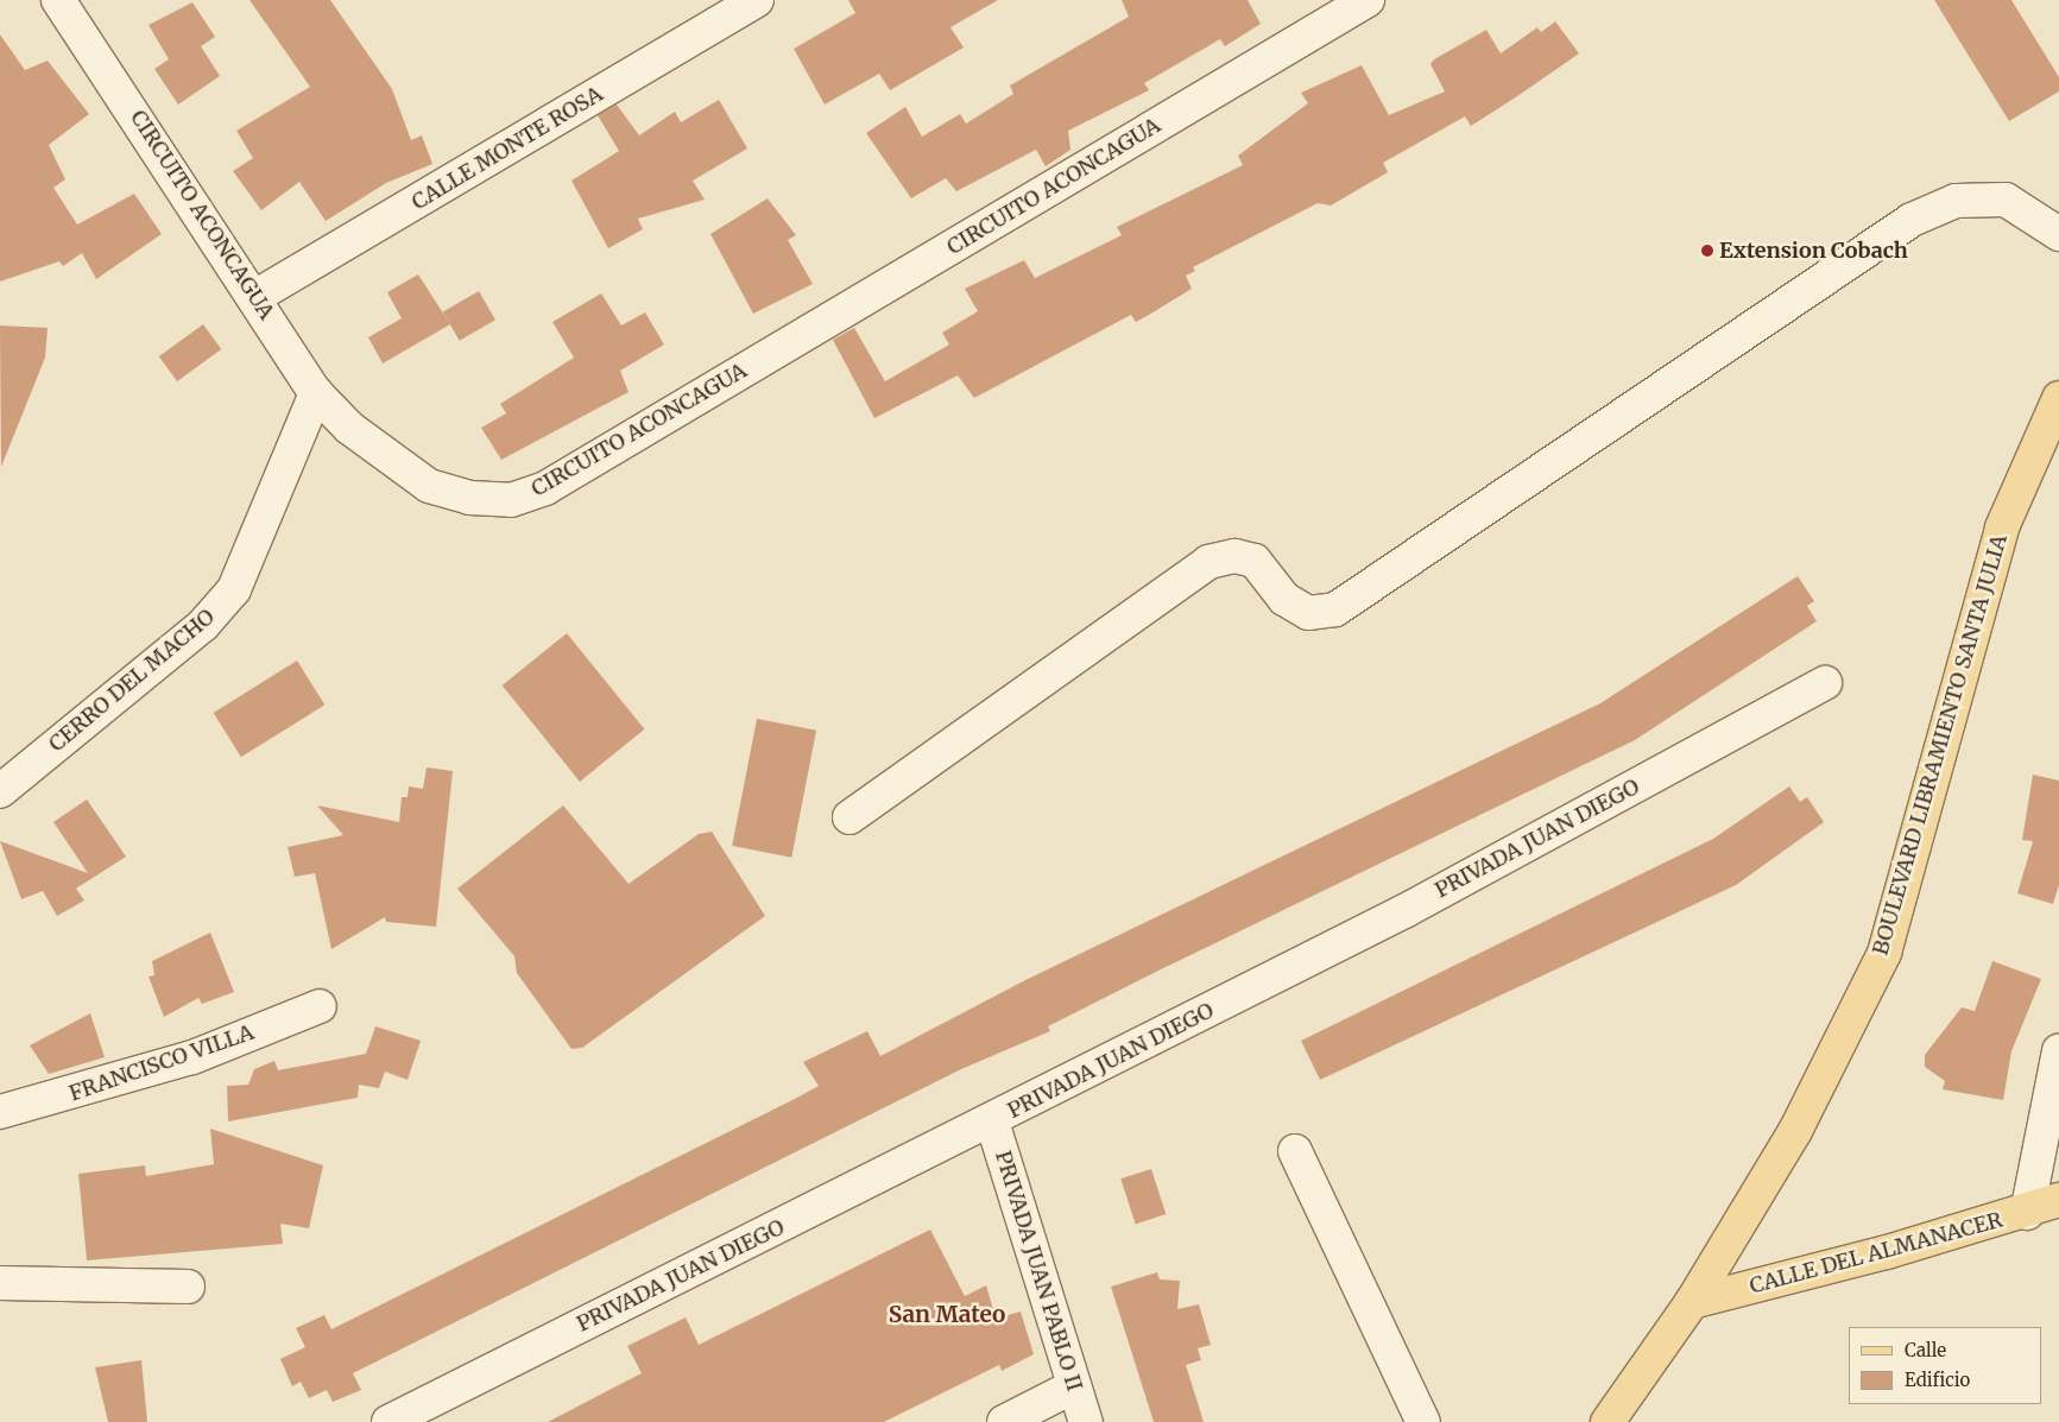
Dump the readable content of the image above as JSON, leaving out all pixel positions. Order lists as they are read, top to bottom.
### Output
{
  "streets": {
    "main road": ["BOULEVARD LIBRAMIENTO SANTA JULIA", "CALLE DEL ALMANACER"],
    "street": [
      "CALLE MONTE ROSA",
      "CIRCUITO ACONCAGUA",
      "CERRO DEL MACHO",
      "PRIVADA JUAN DIEGO",
      "FRANCISCO VILLA",
      "PRIVADA JUAN PABLO II"
    ]
  },
  "crossings": [
    ["CALLE MONTE ROSA", "CIRCUITO ACONCAGUA"],
    ["CIRCUITO ACONCAGUA", "CERRO DEL MACHO"],
    ["BOULEVARD LIBRAMIENTO SANTA JULIA", "CALLE DEL ALMANACER"],
    ["PRIVADA JUAN DIEGO", "PRIVADA JUAN PABLO II"]
  ],
  "districts": ["San Mateo"],
  "places": ["Extension Cobach"],
  "legend": ["Calle", "Edificio"]
}
